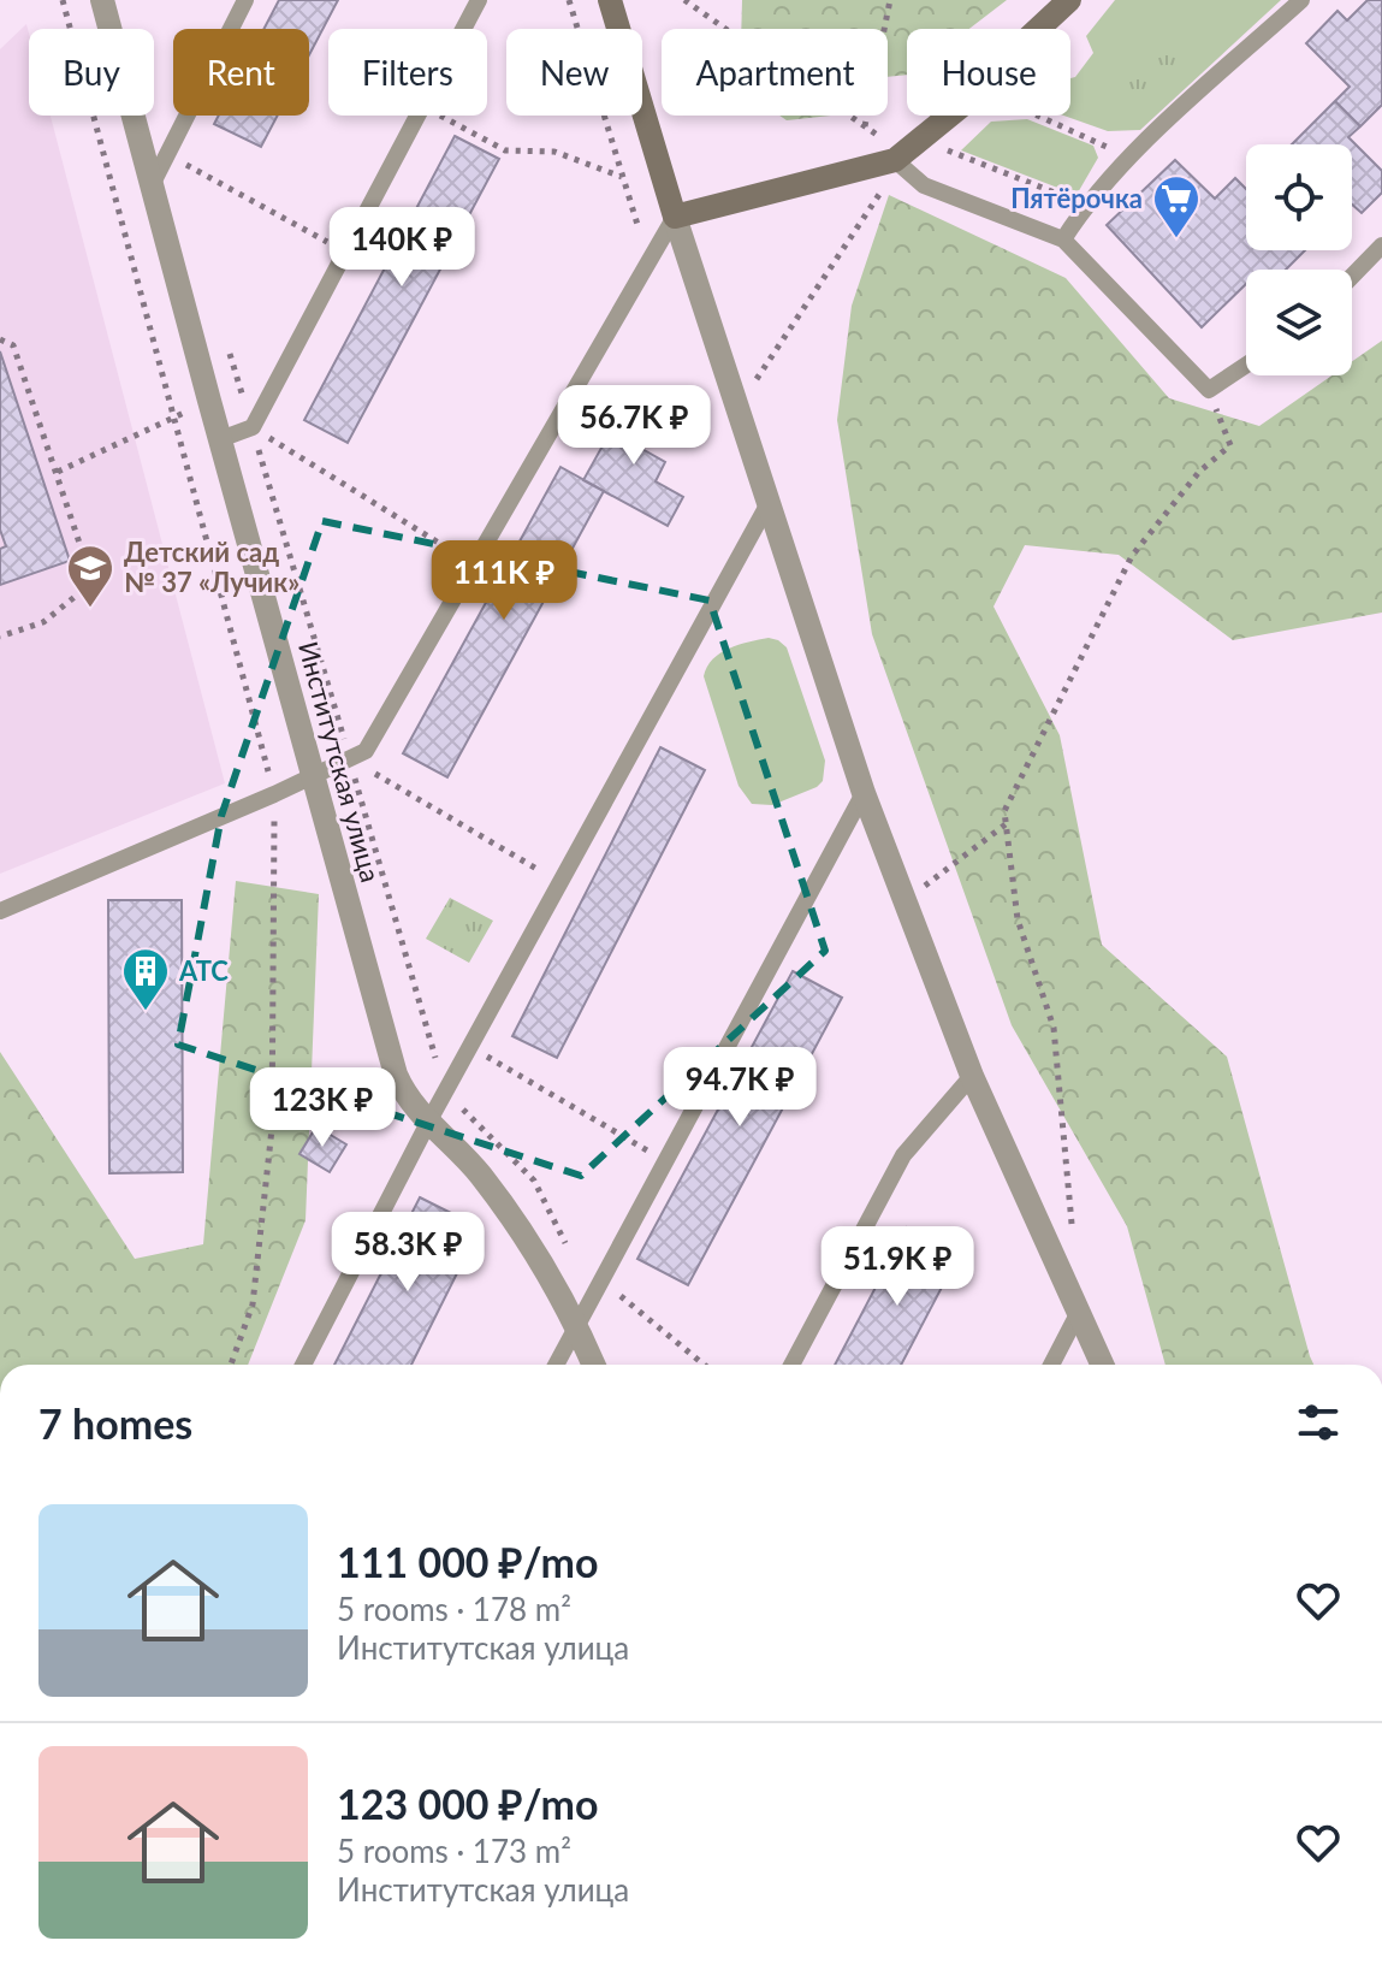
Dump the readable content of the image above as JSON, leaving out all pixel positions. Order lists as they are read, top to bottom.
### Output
{
  "streets": {
    "street": ["Институтская улица"]
  },
  "places": {
    "supermarket": ["Пятёрочка"],
    "school or university": ["Детский сад № 37 «Лучик»"],
    "building": ["АТС"]
  },
  "page": {
    "chip": [
      "Buy",
      "Rent",
      "Filters",
      "New",
      "Apartment",
      "House"
    ],
    "price": [
      "140K ₽",
      "56.7K ₽",
      "111K ₽",
      "94.7K ₽",
      "123K ₽",
      "58.3K ₽",
      "51.9K ₽"
    ],
    "heading": "7 homes",
    "list": [
      {
        "name": "111 000 ₽/mo",
        "note": "5 rooms · 178 m² · Институтская улица"
      },
      {
        "name": "123 000 ₽/mo",
        "note": "5 rooms · 173 m² · Институтская улица"
      }
    ]
  }
}
